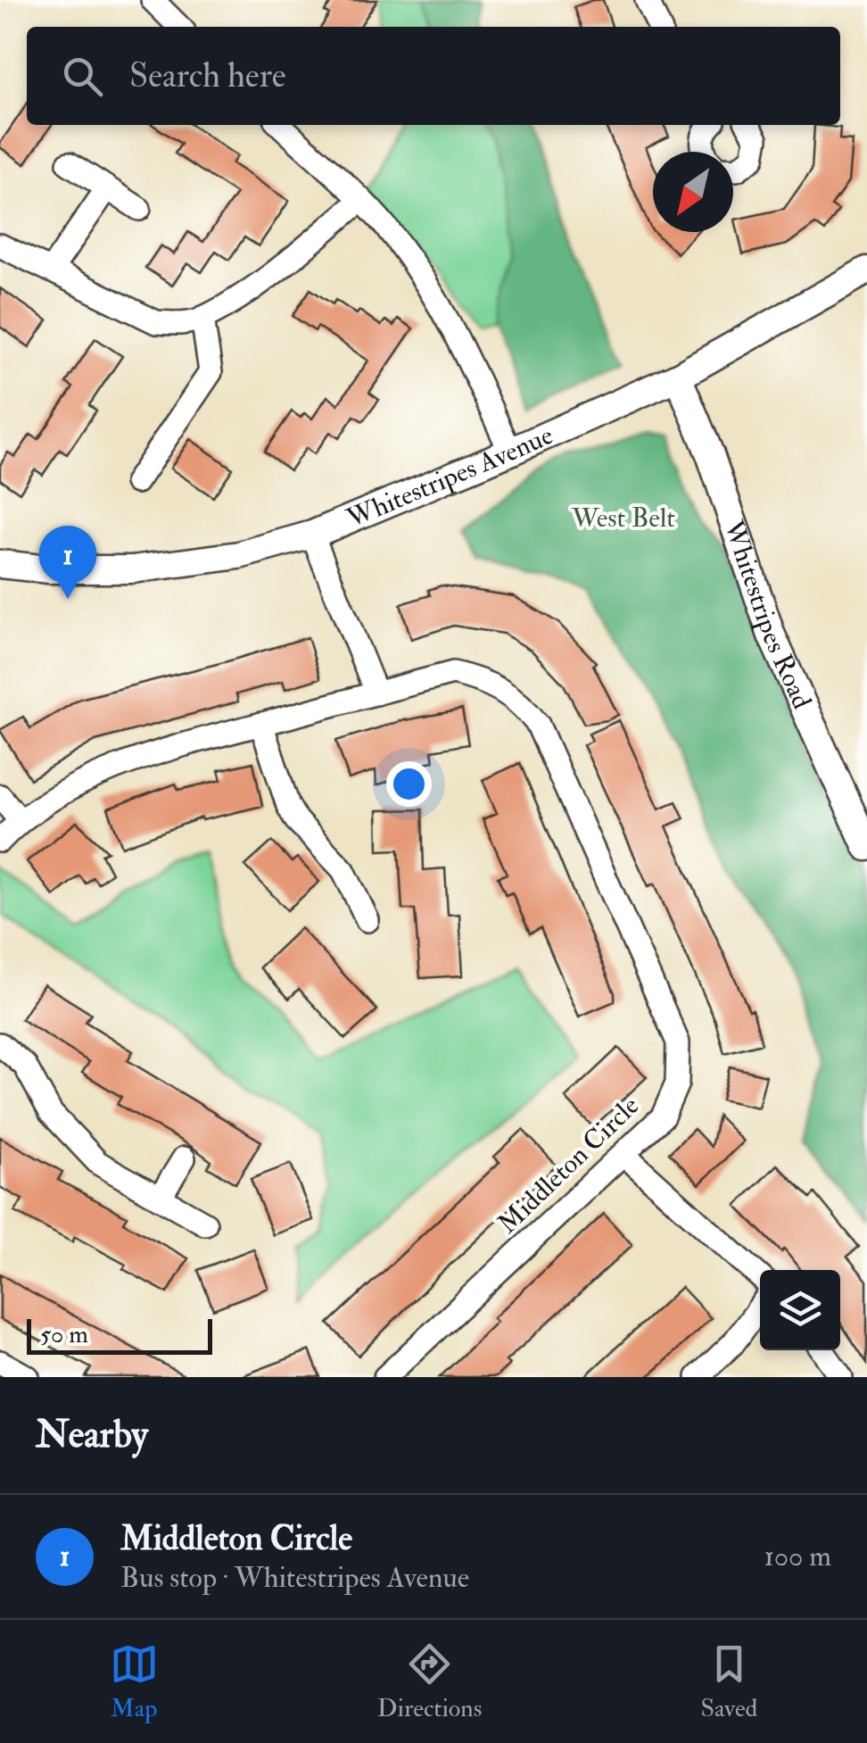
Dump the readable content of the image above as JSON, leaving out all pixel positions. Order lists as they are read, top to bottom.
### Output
{
  "streets": {
    "street": ["Whitestripes Avenue", "Whitestripes Road", "Middleton Circle"]
  },
  "crossings": [
    ["Whitestripes Avenue", "Whitestripes Road"]
  ],
  "parks": ["West Belt"],
  "scale_bar": "50 m",
  "north": "bottom left",
  "page": {
    "search": "Search here",
    "pins": "1",
    "scale": "50 m",
    "heading": "Nearby",
    "list": [
      {
        "mark": "1",
        "name": "Middleton Circle",
        "note": "Bus stop · Whitestripes Avenue",
        "value": "100 m"
      }
    ],
    "nav": ["Map", "Directions", "Saved"]
  }
}
